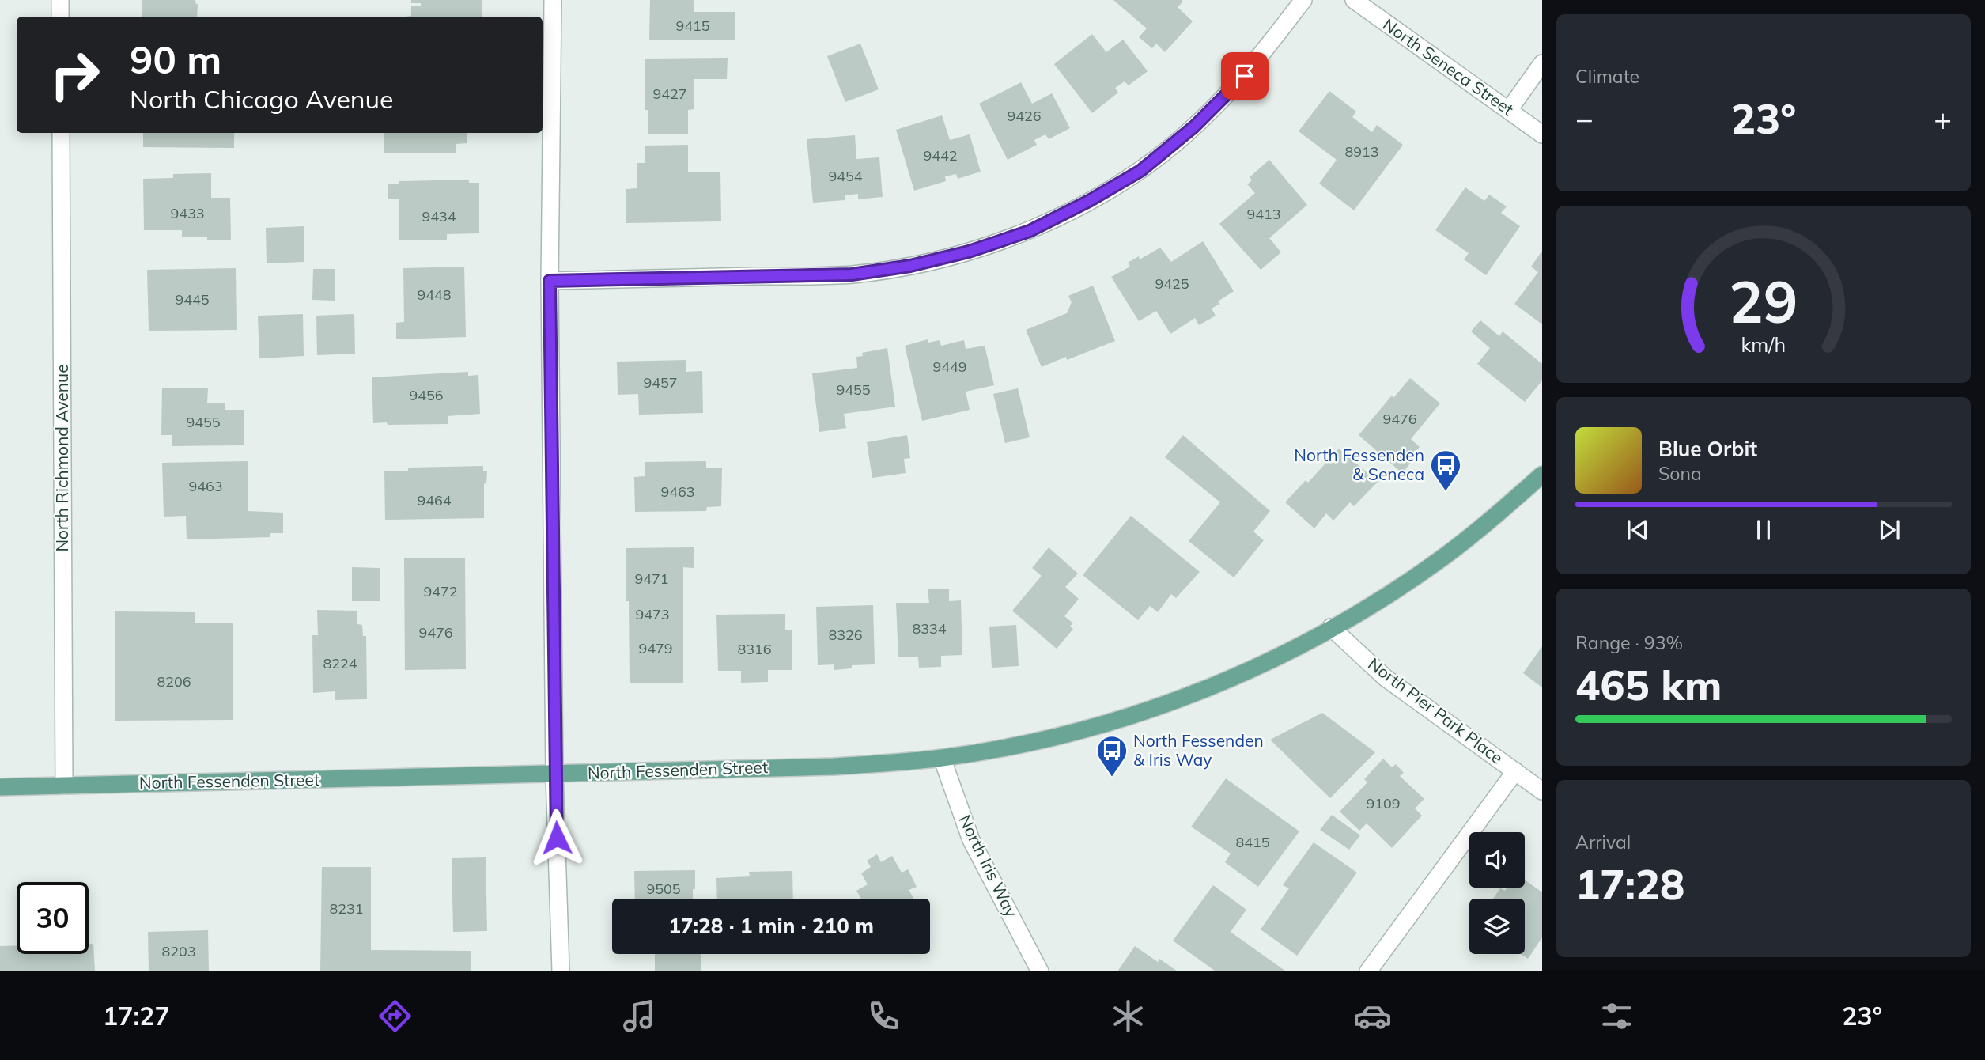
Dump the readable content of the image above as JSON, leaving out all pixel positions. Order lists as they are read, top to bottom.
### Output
{
  "streets": {
    "main road": ["North Fessenden Street"],
    "street": [
      "North Seneca Street",
      "North Richmond Avenue",
      "North Pier Park Place",
      "North Iris Way"
    ]
  },
  "crossings": [
    ["North Richmond Avenue", "North Fessenden Street"],
    ["North Pier Park Place", "North Fessenden Street"],
    ["North Fessenden Street", "North Iris Way"]
  ],
  "places": {
    "bus stop": ["North Fessenden & Seneca", "North Fessenden & Iris Way"]
  },
  "house_numbers": [
    "9415",
    "9427",
    "9426",
    "8913",
    "9442",
    "9454",
    "9433",
    "9413",
    "9434",
    "9425",
    "9448",
    "9445",
    "9449",
    "9457",
    "9455",
    "9456",
    "9476",
    "9455",
    "9463",
    "9463",
    "9464",
    "9471",
    "9472",
    "9473",
    "8334",
    "9476",
    "8326",
    "9479",
    "8316",
    "8224",
    "8206",
    "9109",
    "8415",
    "9505",
    "8231",
    "8203"
  ],
  "page": {
    "tile": [
      "Climate",
      ["Range · 93%", "465 km"],
      ["Arrival", "17:28"]
    ],
    "turn": ["90 m", "North Chicago Avenue"],
    "heat": ["−", "23°", "+"],
    "song": ["Blue Orbit", "Sona"],
    "limit": "30",
    "trip": "17:28 · 1 min · 210 m",
    "tabs": ["17:27", "23°"],
    "gauge": ["29", "km/h"]
  }
}
